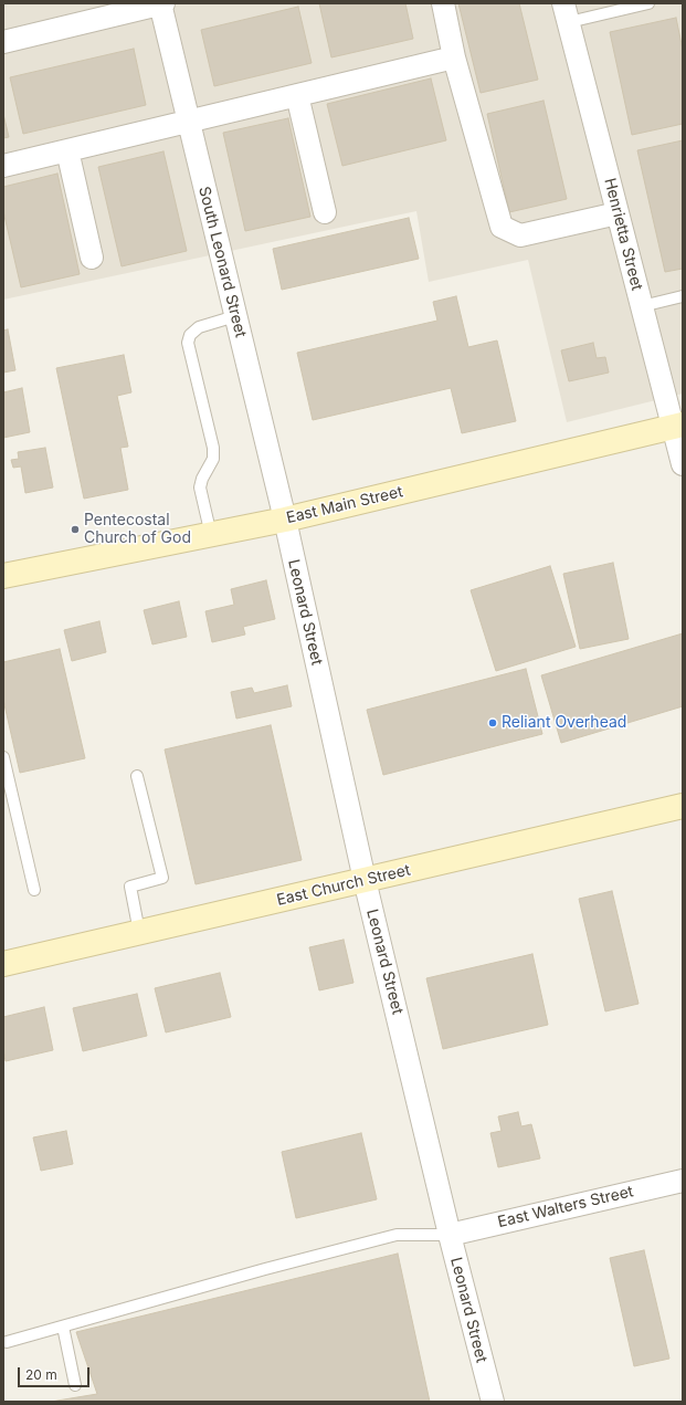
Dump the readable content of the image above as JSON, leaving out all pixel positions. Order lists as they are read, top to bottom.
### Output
{
  "streets": {
    "main road": ["East Main Street", "East Church Street"],
    "street": [
      "Henrietta Street",
      "South Leonard Street",
      "Leonard Street",
      "East Walters Street"
    ]
  },
  "crossings": [
    ["Henrietta Street", "East Main Street"],
    ["South Leonard Street", "East Main Street"],
    ["South Leonard Street", "Leonard Street"],
    ["East Main Street", "Leonard Street"],
    ["Leonard Street", "East Church Street"],
    ["Leonard Street", "East Walters Street"]
  ],
  "places": ["Pentecostal Church of God", "Reliant Overhead"],
  "scale_bar": "20 m"
}
